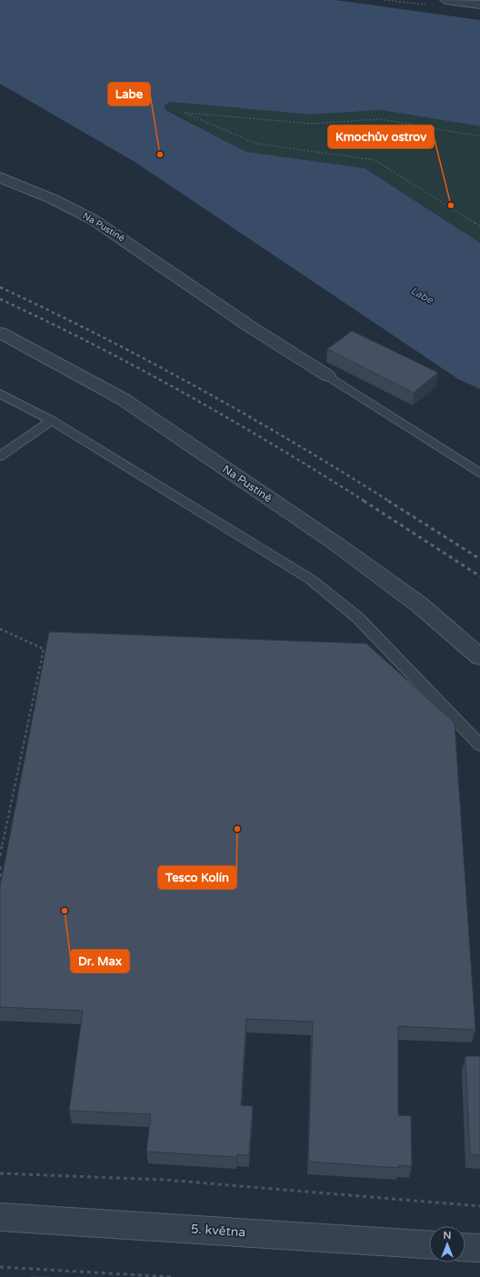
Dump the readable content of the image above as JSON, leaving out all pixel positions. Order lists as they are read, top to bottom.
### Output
{
  "streets": {
    "street": ["Na Pustině", "5. května"]
  },
  "water": ["Labe"],
  "places": [
    "Labe",
    "Kmochův ostrov",
    "Tesco Kolín",
    "Dr. Max"
  ],
  "north": "top"
}
